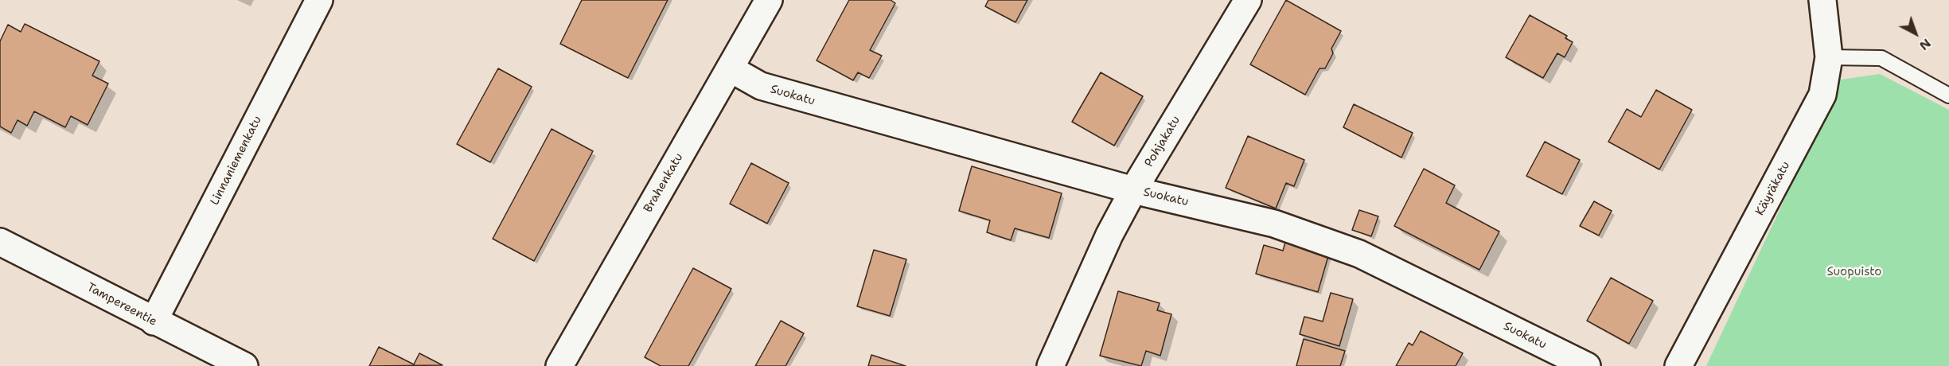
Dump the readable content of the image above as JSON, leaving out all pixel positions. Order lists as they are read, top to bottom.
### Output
{
  "streets": {
    "street": [
      "Suokatu",
      "Pohjakatu",
      "Linnaniemenkatu",
      "Brahenkatu",
      "Käyräkatu",
      "Tampereentie"
    ]
  },
  "crossings": [
    ["Suokatu", "Pohjakatu"],
    ["Suokatu", "Brahenkatu"],
    ["Linnaniemenkatu", "Tampereentie"]
  ],
  "parks": ["Suopuisto"],
  "north": "bottom right"
}
